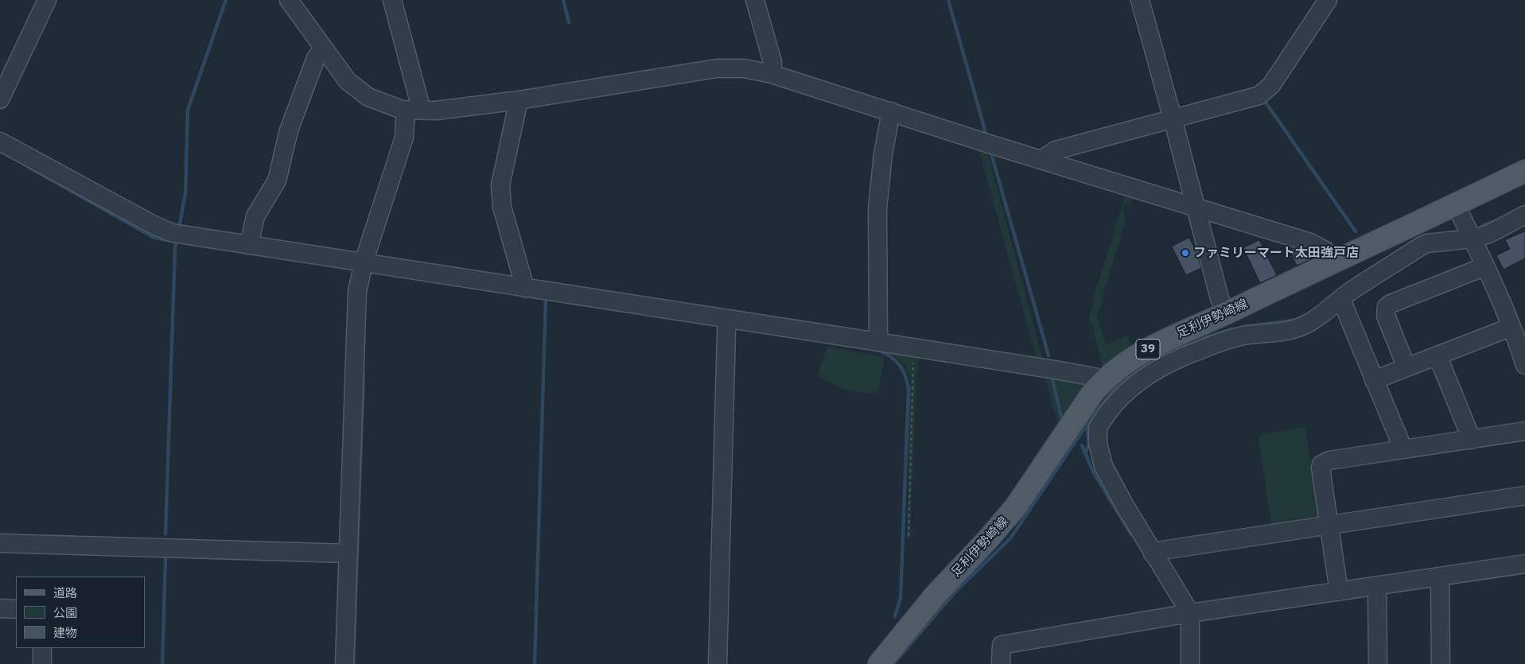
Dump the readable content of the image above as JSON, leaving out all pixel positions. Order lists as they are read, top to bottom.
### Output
{
  "streets": {
    "main road": ["足利伊勢崎線", "39"]
  },
  "places": ["ファミリーマート太田強戸店"],
  "legend": ["道路", "公園", "建物"]
}
